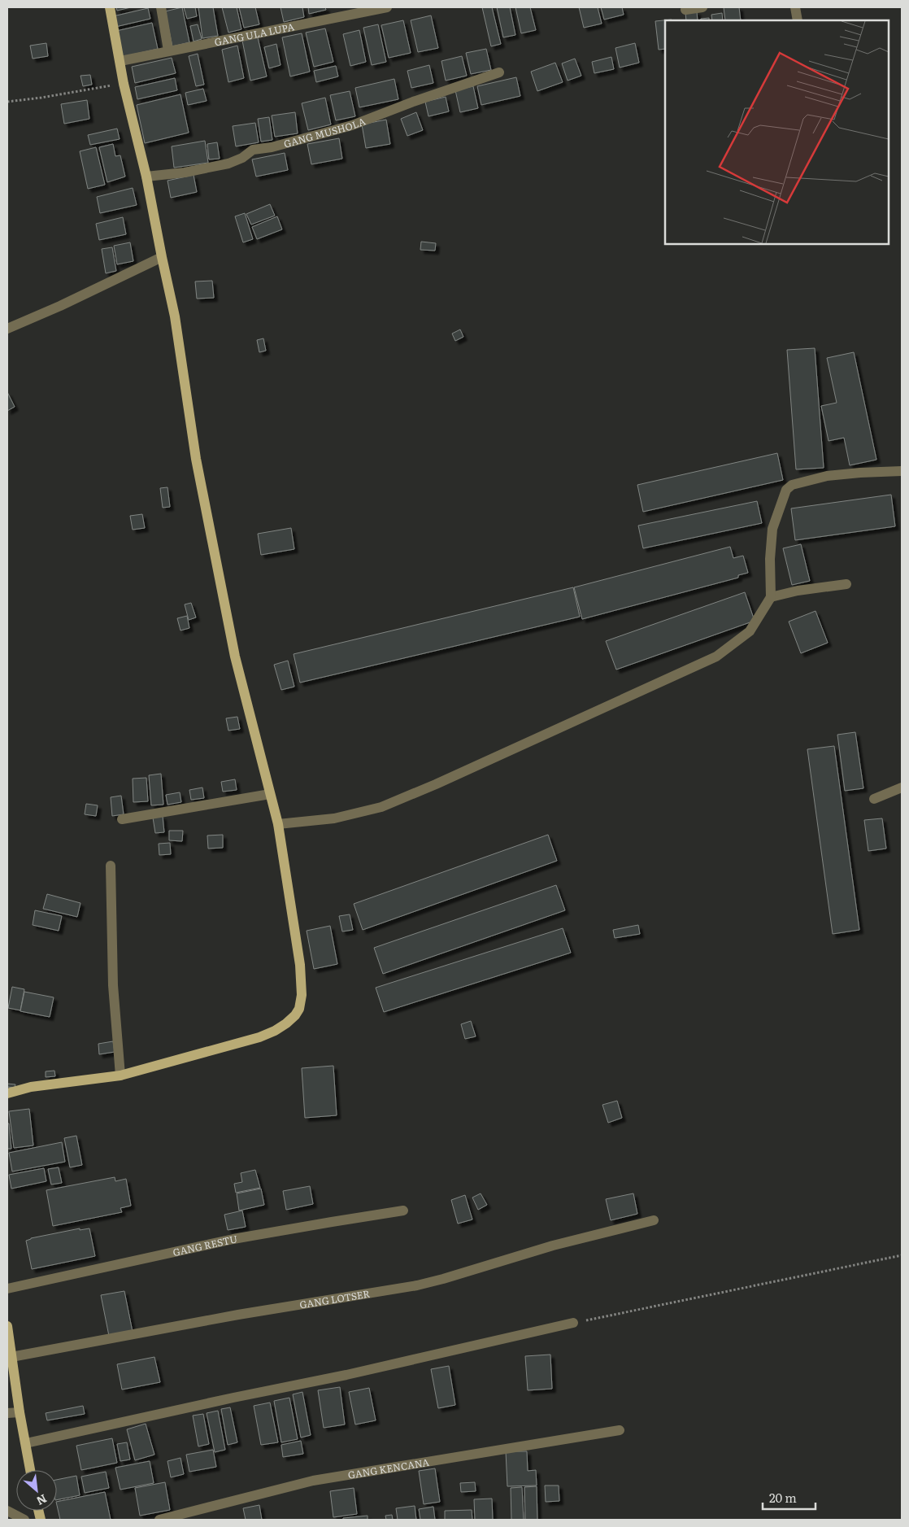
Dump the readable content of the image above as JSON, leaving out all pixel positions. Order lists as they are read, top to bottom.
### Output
{
  "streets": {
    "street": [
      "GANG ULA LUPA",
      "GANG MUSHOLA",
      "GANG RESTU",
      "GANG LOTSER",
      "GANG KENCANA"
    ]
  },
  "scale_bar": "20 m",
  "north": "bottom right"
}
